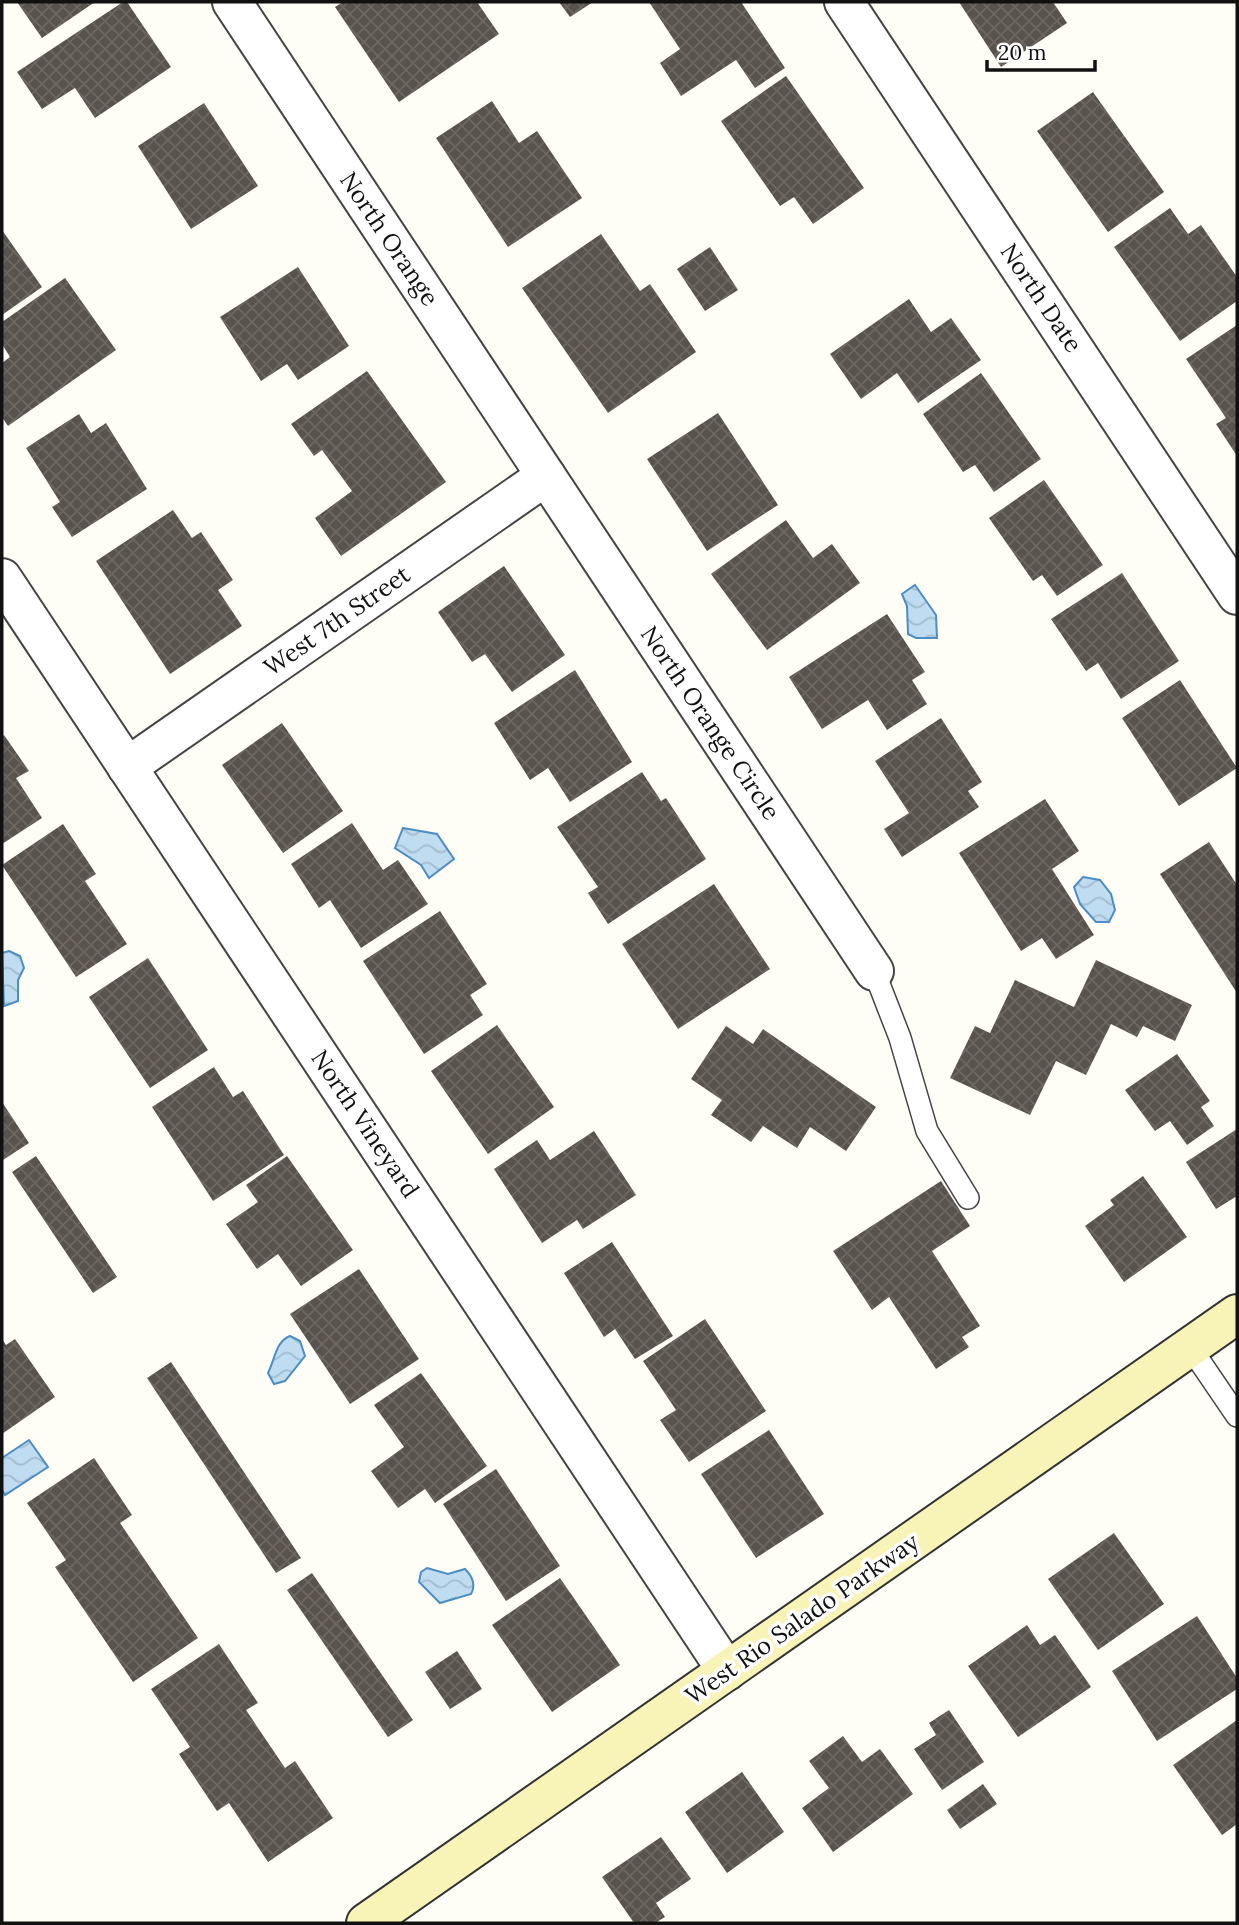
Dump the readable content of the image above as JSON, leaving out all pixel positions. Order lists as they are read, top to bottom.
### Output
{
  "streets": {
    "main road": ["West Rio Salado Parkway"],
    "street": [
      "North Orange",
      "North Date",
      "West 7th Street",
      "North Orange Circle",
      "North Vineyard"
    ]
  },
  "crossings": [
    ["North Orange", "West 7th Street"],
    ["North Orange", "North Orange Circle"],
    ["West 7th Street", "North Orange Circle"],
    ["West 7th Street", "North Vineyard"],
    ["North Vineyard", "West Rio Salado Parkway"]
  ],
  "scale_bar": "20 m"
}
